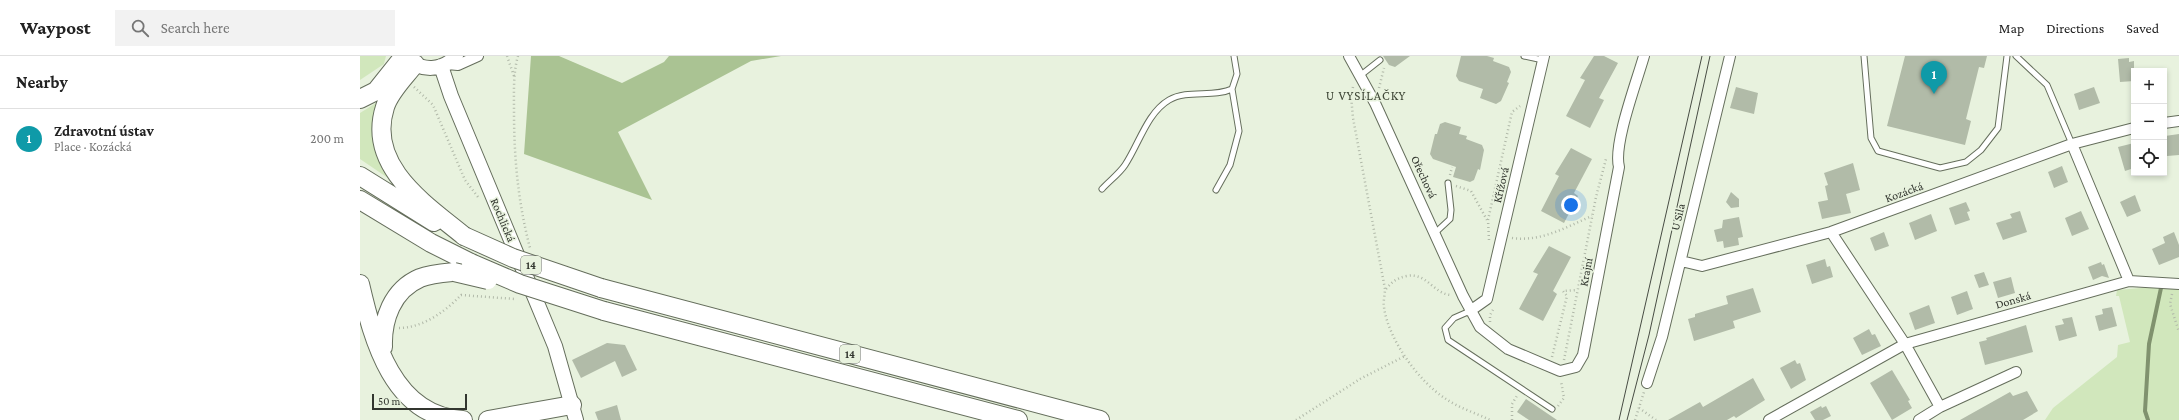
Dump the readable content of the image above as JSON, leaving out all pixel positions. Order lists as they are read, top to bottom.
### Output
{
  "streets": {
    "highway": ["14"],
    "street": [
      "Ořechová",
      "Křížová",
      "Kozácká",
      "U Sila",
      "Rochlická",
      "Krajní",
      "Donská"
    ]
  },
  "crossings": [
    ["Ořechová", "Křížová"],
    ["Kozácká", "U Sila"]
  ],
  "districts": ["U VYSÍLAČKY"],
  "scale_bar": "50 m",
  "page": {
    "header": "Waypost",
    "search": "Search here",
    "nav": ["Map", "Directions", "Saved"],
    "heading": "Nearby",
    "pins": "1",
    "map_buttons": ["+", "−"],
    "list": [
      {
        "mark": "1",
        "name": "Zdravotní ústav",
        "note": "Place · Kozácká",
        "value": "200 m"
      }
    ],
    "scale": "50 m"
  }
}
